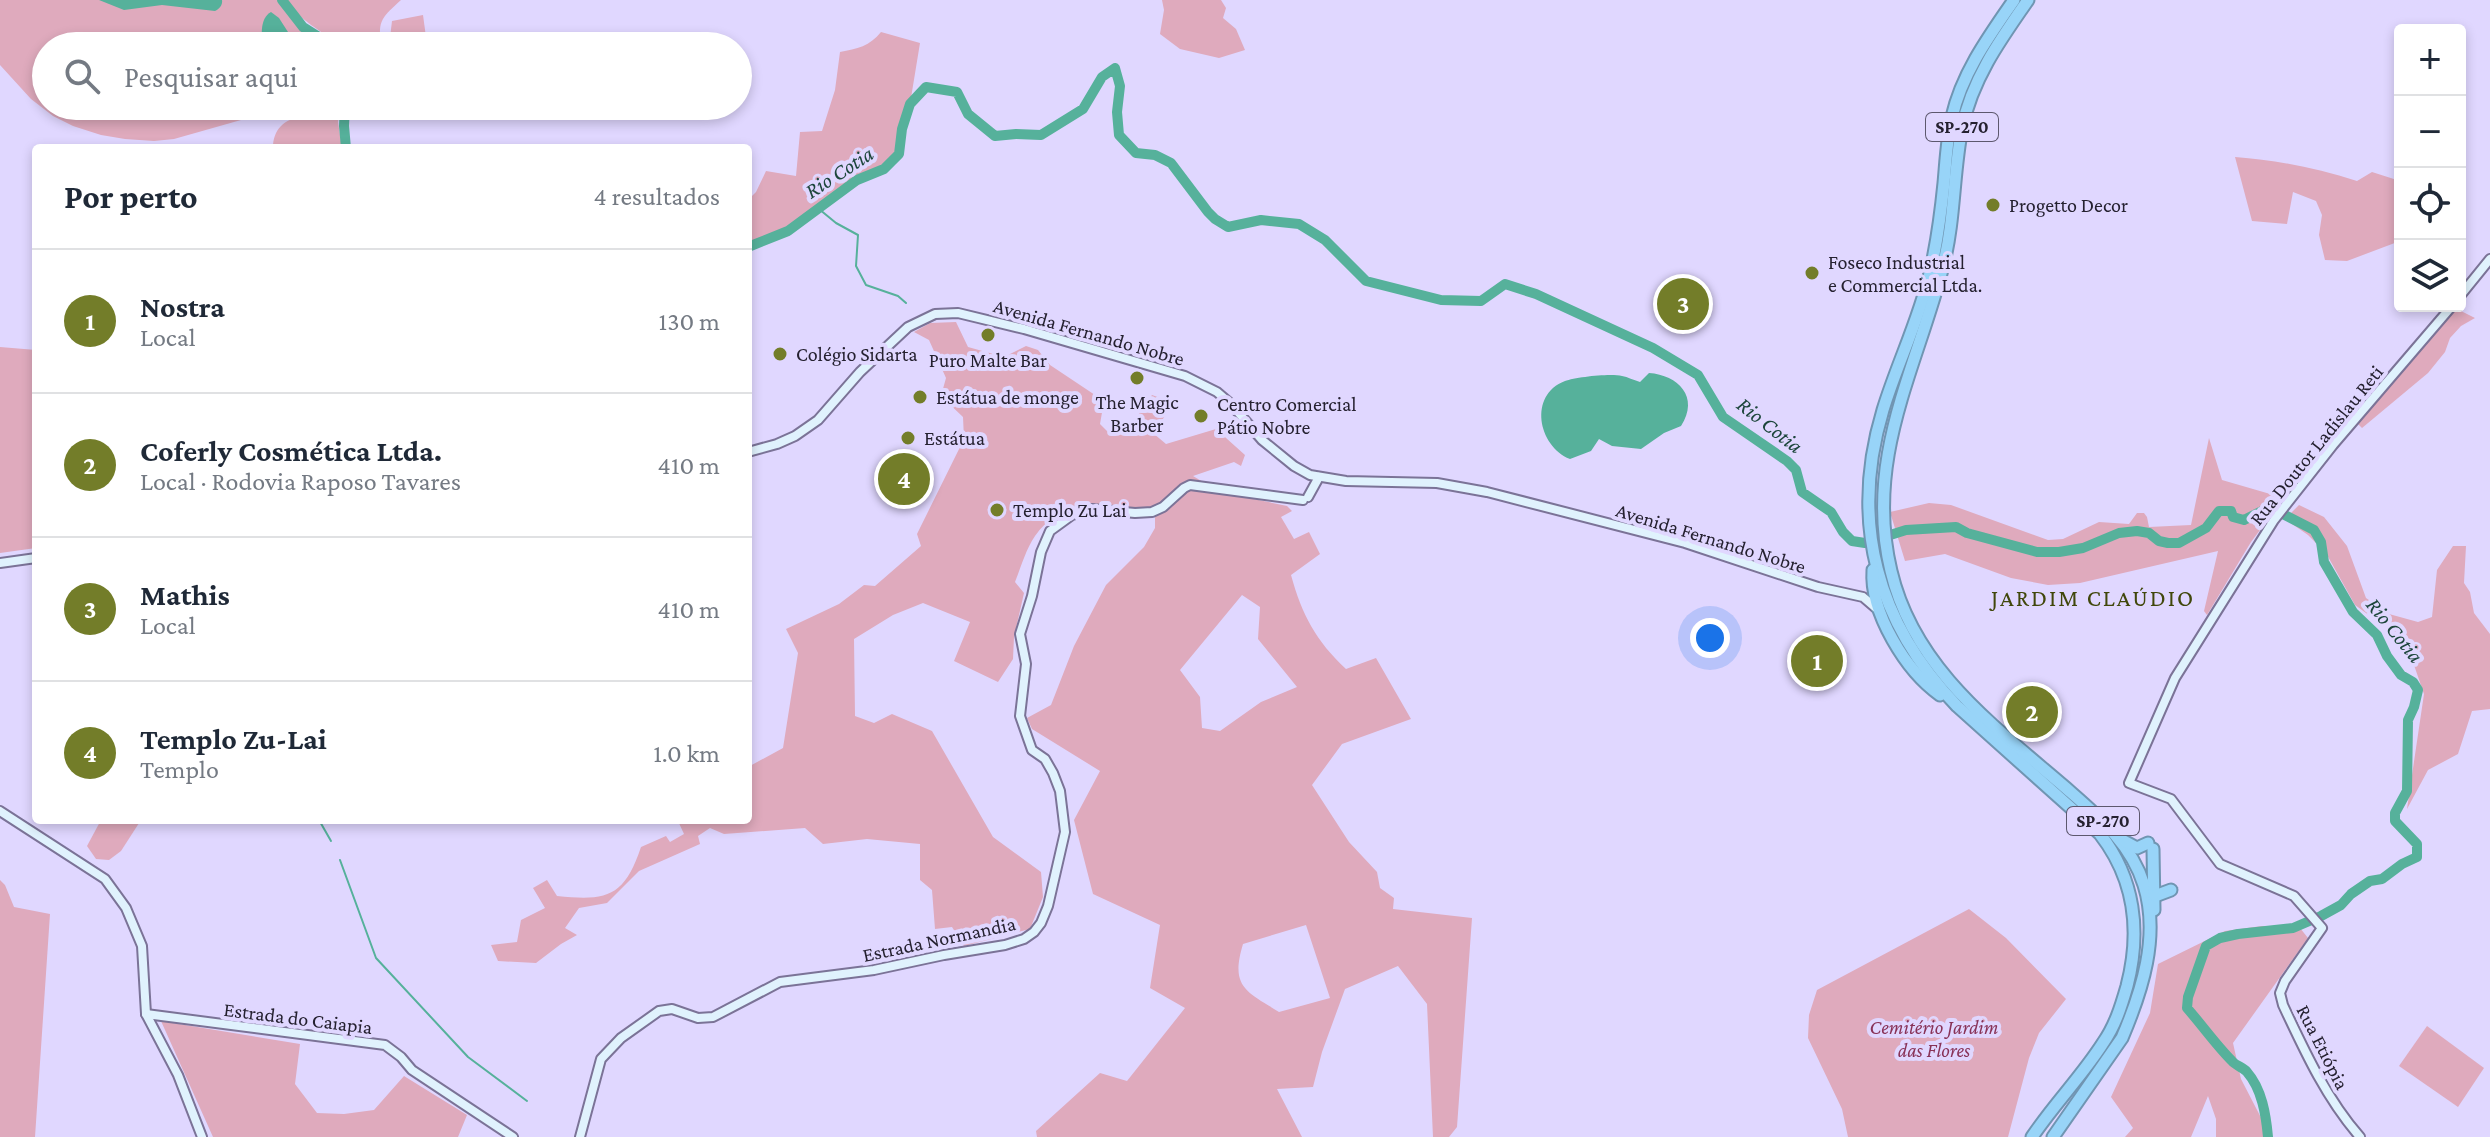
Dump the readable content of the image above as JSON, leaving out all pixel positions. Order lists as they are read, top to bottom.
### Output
{
  "streets": {
    "highway": ["SP-270"],
    "street": [
      "Avenida Fernando Nobre",
      "Rua Doutor Ladislau Reti",
      "Estrada Normandia",
      "Estrada do Caiapia",
      "Rua Etiópia"
    ]
  },
  "crossings": [
    ["Avenida Fernando Nobre", "Estrada Normandia"],
    ["Rua Doutor Ladislau Reti", "Rua Etiópia"]
  ],
  "districts": ["JARDIM CLAÚDIO"],
  "water": ["Rio Cotia"],
  "parks": ["Cemitério Jardim das Flores"],
  "places": [
    "Progetto Decor",
    "Foseco Industrial e Commercial Ltda.",
    "Puro Malte Bar",
    "Colégio Sidarta",
    "The Magic Barber",
    "Estátua de monge",
    "Centro Comercial Pátio Nobre",
    "Estátua",
    "Templo Zu Lai"
  ],
  "page": {
    "map_buttons": ["+", "−"],
    "search": "Pesquisar aqui",
    "heading": ["Por perto", "4 resultados"],
    "list": [
      {
        "mark": "1",
        "name": "Nostra",
        "note": "Local",
        "value": "130 m"
      },
      {
        "mark": "2",
        "name": "Coferly Cosmética Ltda.",
        "note": "Local · Rodovia Raposo Tavares",
        "value": "410 m"
      },
      {
        "mark": "3",
        "name": "Mathis",
        "note": "Local",
        "value": "410 m"
      },
      {
        "mark": "4",
        "name": "Templo Zu-Lai",
        "note": "Templo",
        "value": "1.0 km"
      }
    ],
    "pins": [
      "3",
      "4",
      "1",
      "2"
    ]
  }
}
